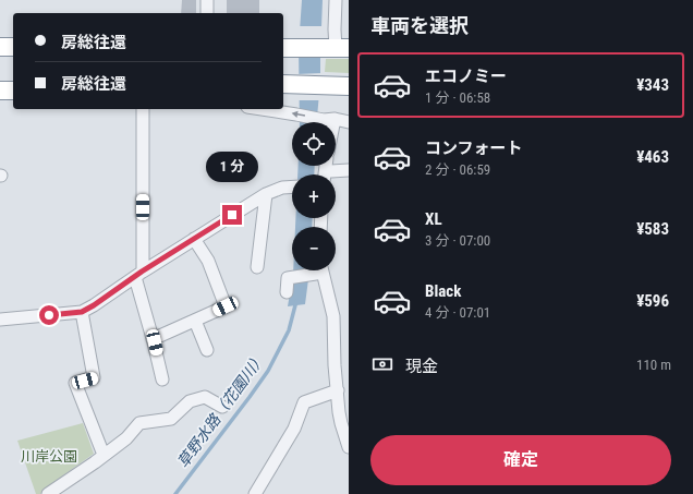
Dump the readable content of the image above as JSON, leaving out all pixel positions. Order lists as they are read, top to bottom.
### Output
{
  "water": ["草野水路（花園川）"],
  "parks": ["川岸公園"],
  "page": {
    "heading": "車両を選択",
    "banner": ["房総往還", "房総往還"],
    "list": [
      {
        "name": "エコノミー",
        "note": "1 分 · 06:58",
        "value": "¥343"
      },
      {
        "name": "コンフォート",
        "note": "2 分 · 06:59",
        "value": "¥463"
      },
      {
        "name": "XL",
        "note": "3 分 · 07:00",
        "value": "¥583"
      },
      {
        "name": "Black",
        "note": "4 分 · 07:01",
        "value": "¥596"
      }
    ],
    "map_buttons": ["+", "−"],
    "bubble": "1 分",
    "pay": ["現金", "110 m"],
    "buttons": "確定"
  }
}
